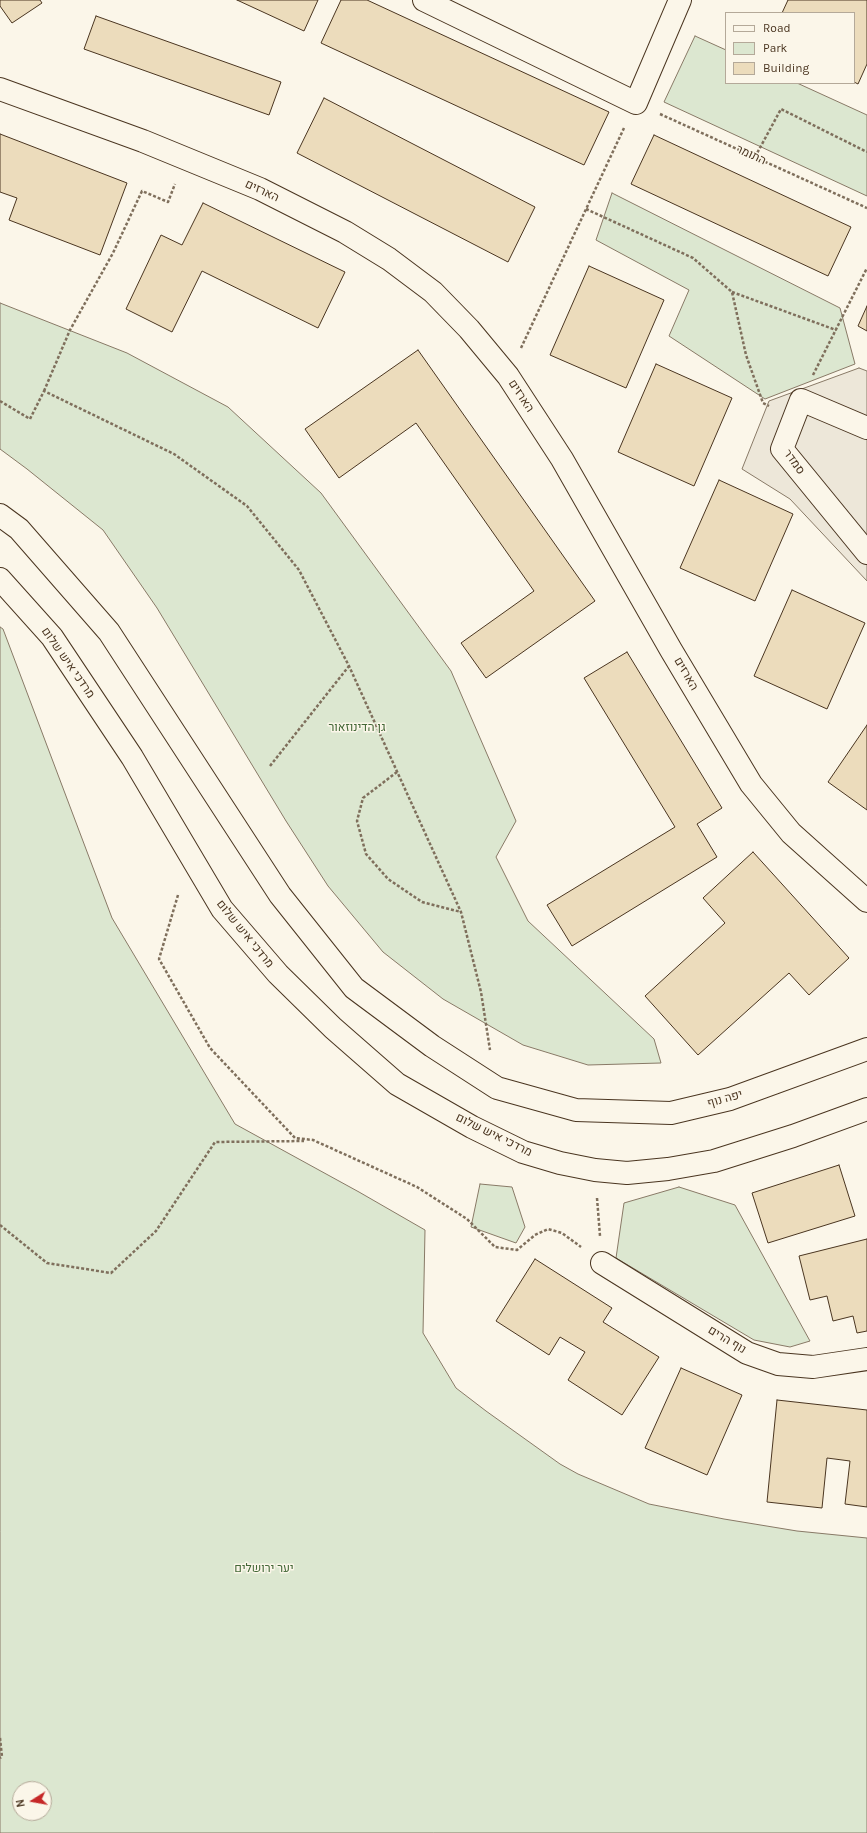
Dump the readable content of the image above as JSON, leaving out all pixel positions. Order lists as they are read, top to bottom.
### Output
{
  "streets": {
    "main road": [
      "הארזים",
      "סמדר",
      "מרדכי איש שלום",
      "יפה נוף",
      "נוף הרים"
    ],
    "path": ["התומר"]
  },
  "parks": ["גן הדינוזאור", "יער ירושלים"],
  "legend": ["Road", "Park", "Building"],
  "north": "left"
}
